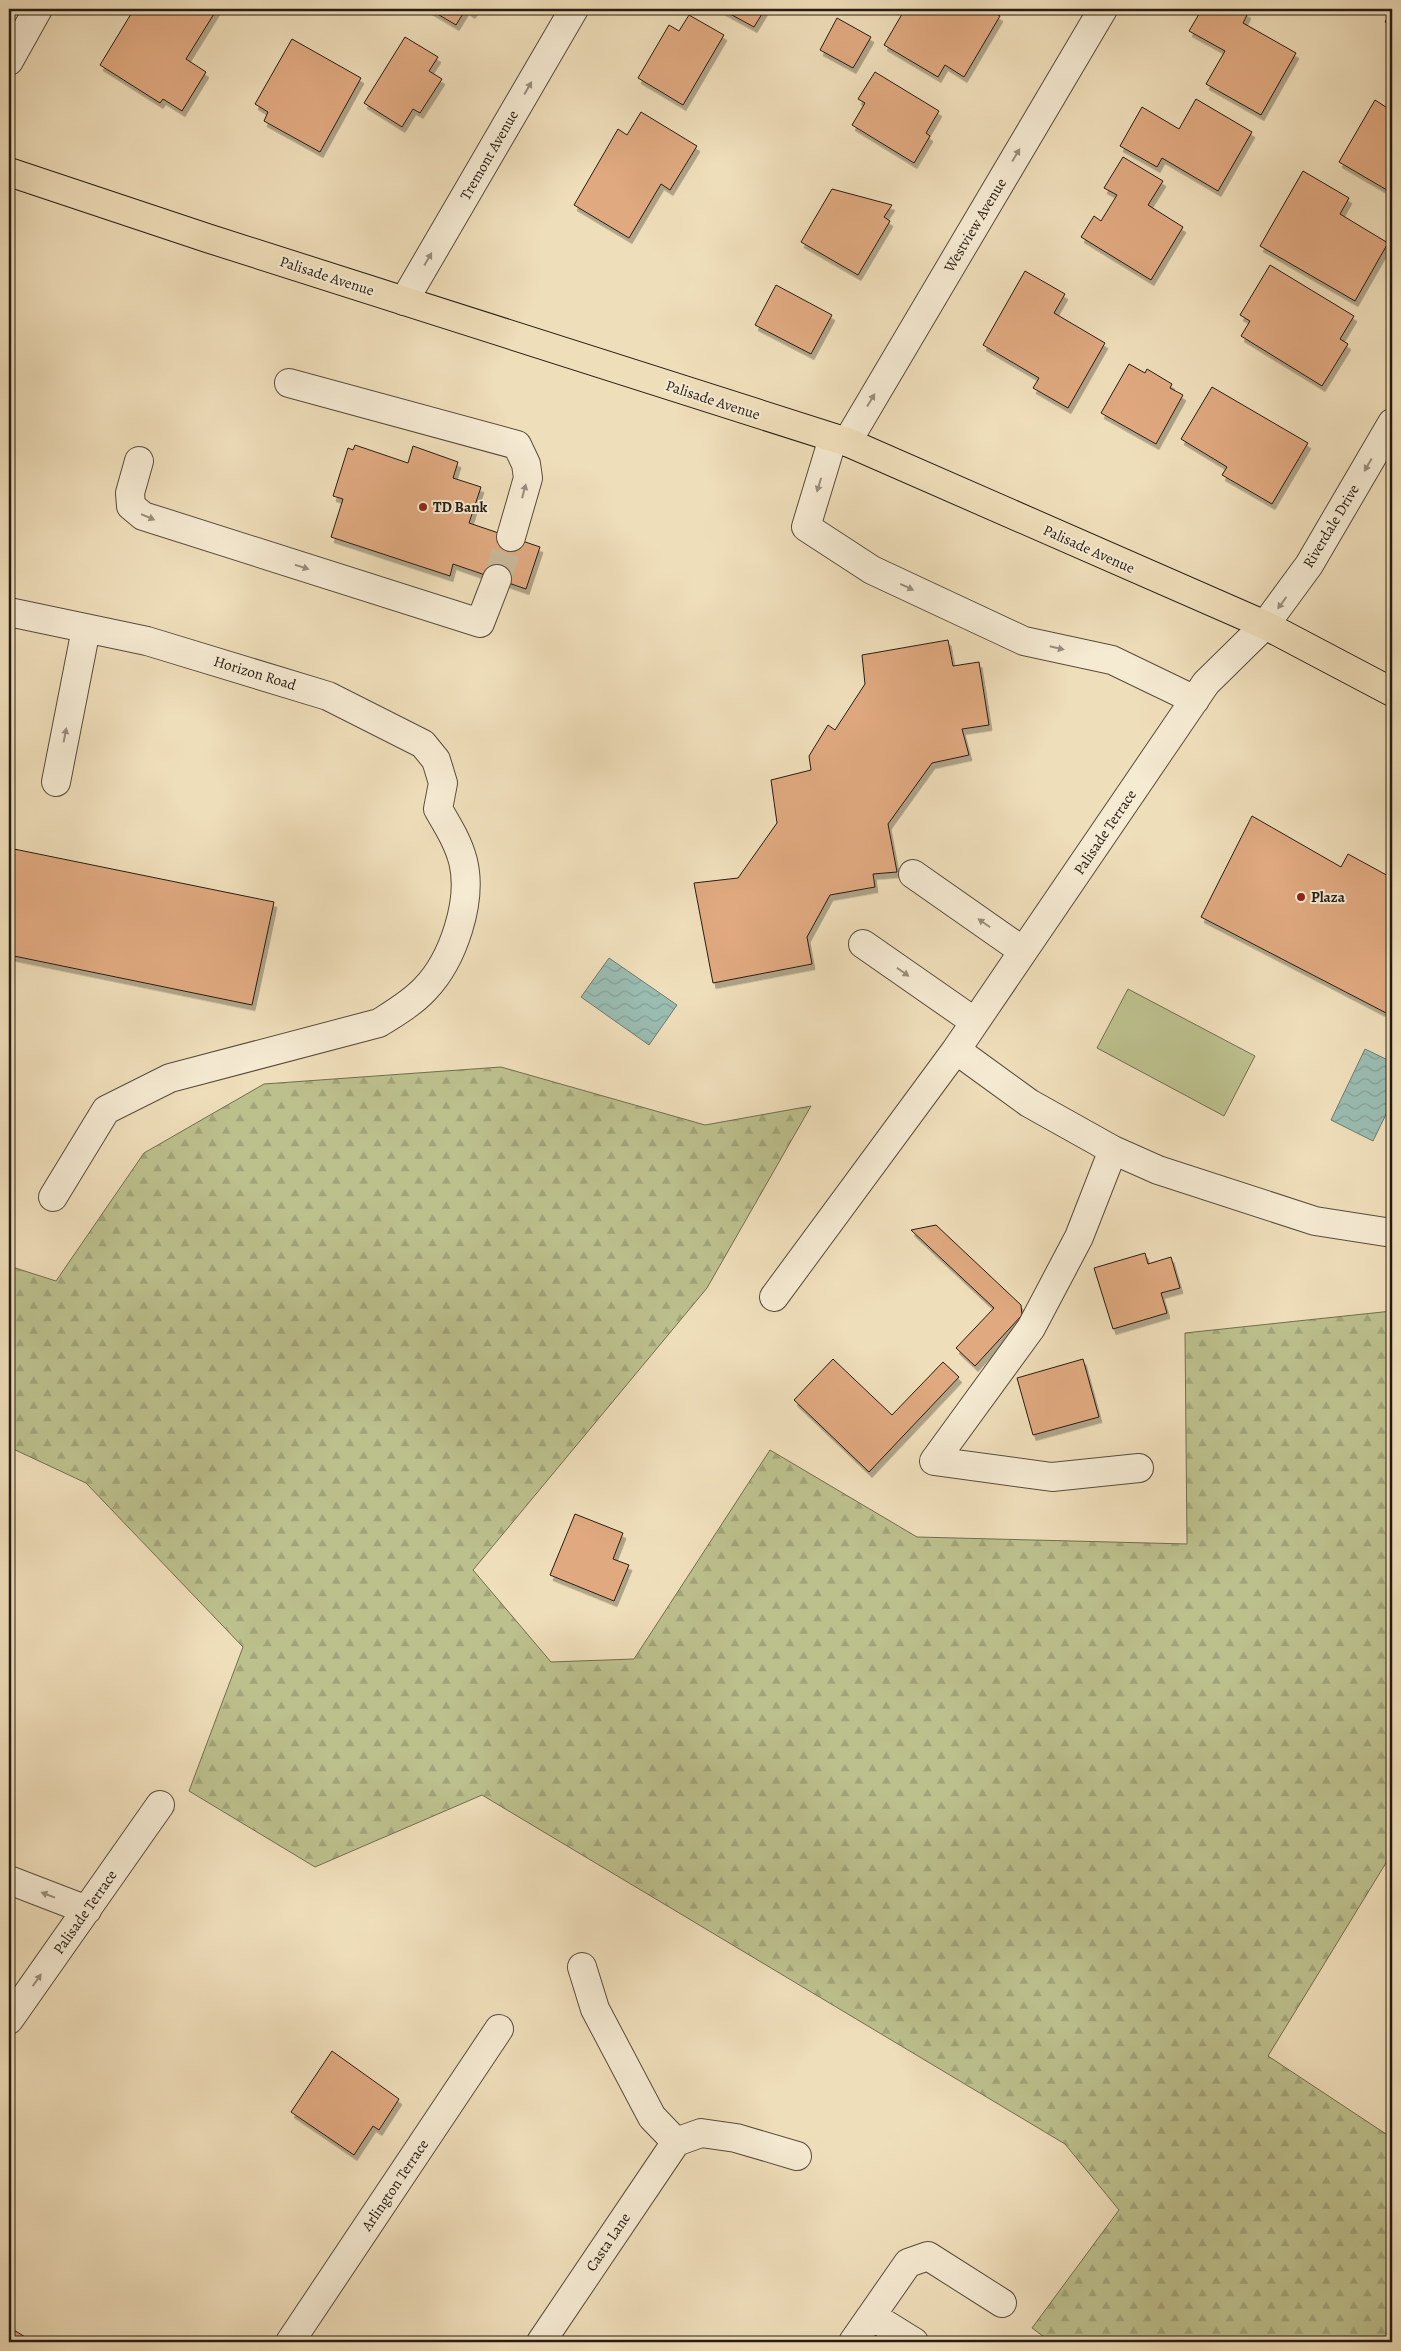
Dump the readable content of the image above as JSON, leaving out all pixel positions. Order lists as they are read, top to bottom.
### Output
{
  "streets": {
    "main road": ["Palisade Avenue"],
    "street": [
      "Tremont Avenue",
      "Westview Avenue",
      "Riverdale Drive",
      "Horizon Road",
      "Palisade Terrace",
      "Arlington Terrace",
      "Casta Lane"
    ]
  },
  "crossings": [
    ["Tremont Avenue", "Palisade Avenue"],
    ["Westview Avenue", "Palisade Avenue"],
    ["Westview Avenue", "Palisade Terrace"],
    ["Palisade Avenue", "Riverdale Drive"],
    ["Palisade Avenue", "Palisade Terrace"],
    ["Riverdale Drive", "Palisade Terrace"]
  ],
  "one_way": ["Tremont Avenue", "Riverdale Drive"],
  "places": ["TD Bank", "Plaza"]
}
